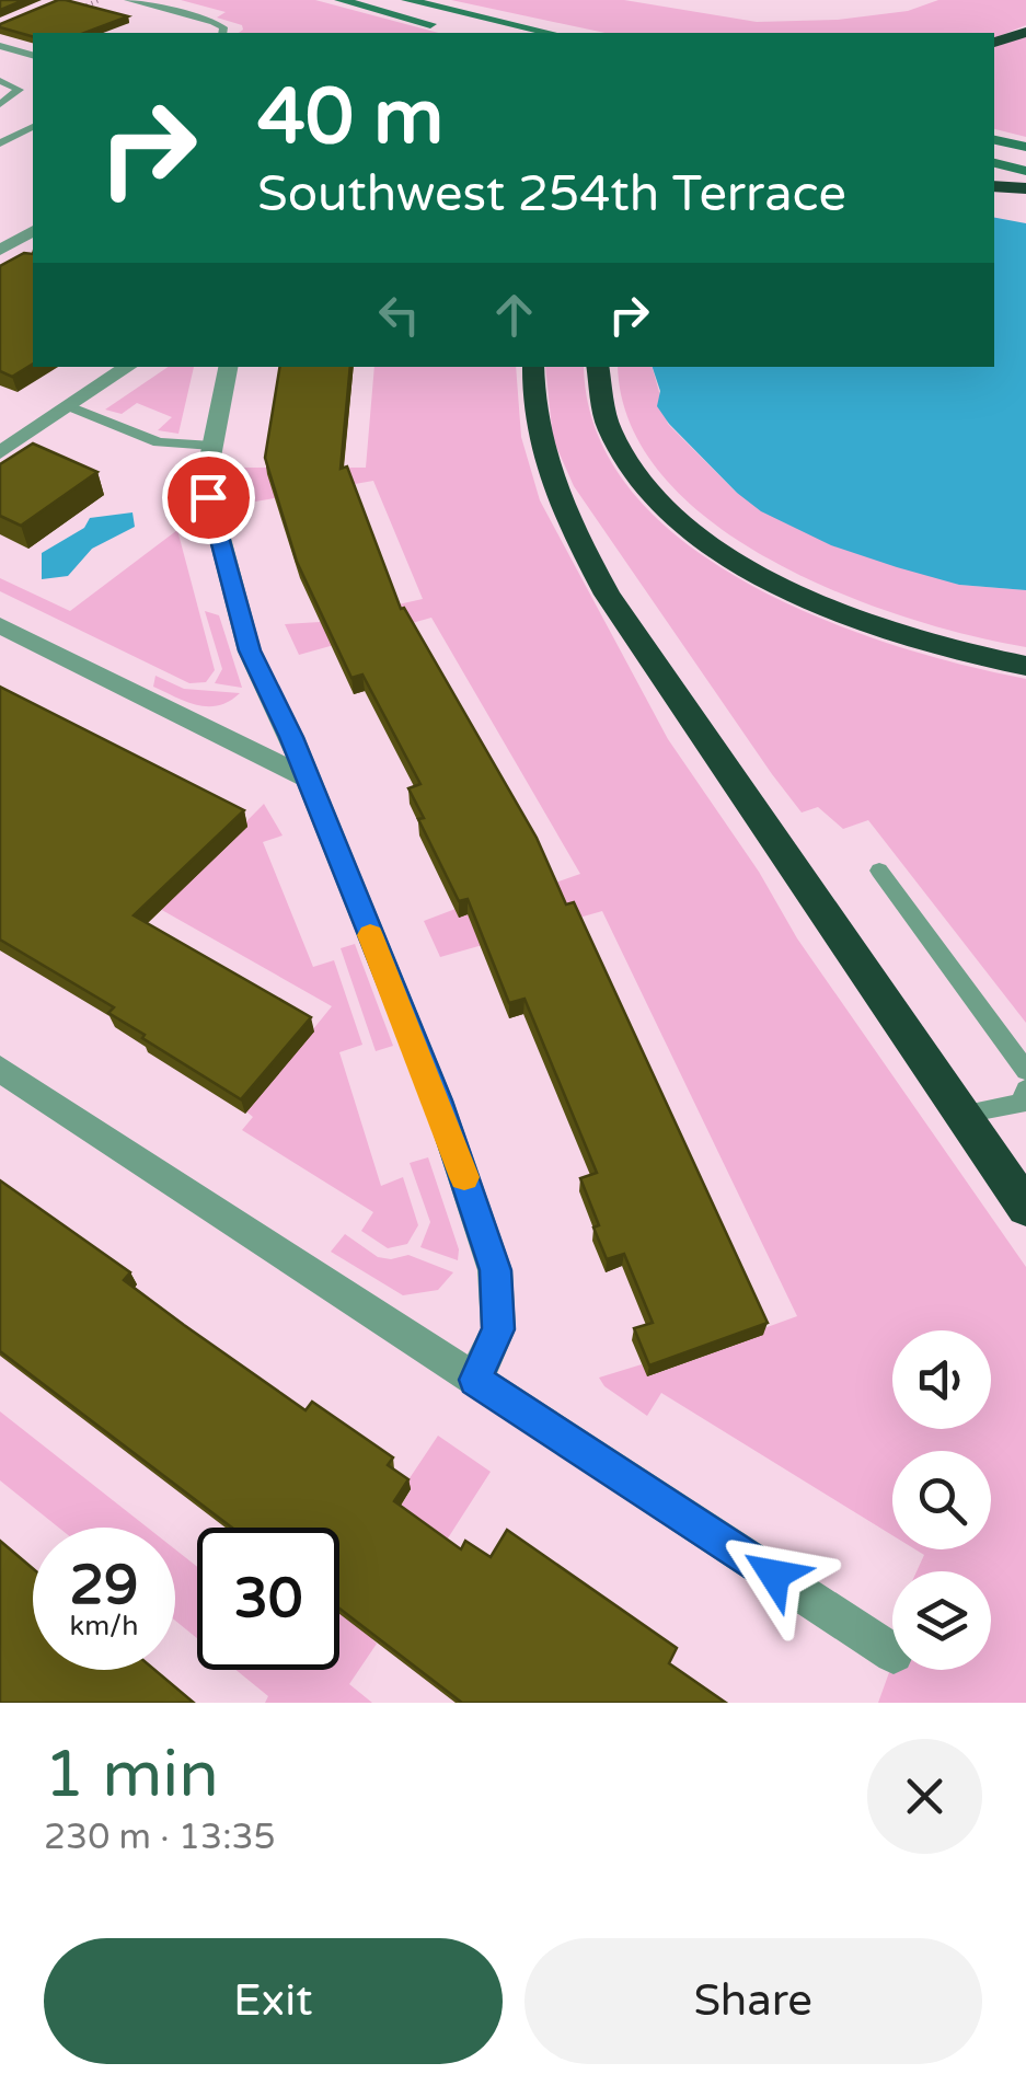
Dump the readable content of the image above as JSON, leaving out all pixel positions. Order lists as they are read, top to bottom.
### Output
{
  "page": {
    "turn": ["40 m", "Southwest 254th Terrace"],
    "speed": "29 km/h",
    "limit": "30",
    "heading": ["1 min", "230 m · 13:35"],
    "buttons": ["Exit", "Share"]
  }
}
